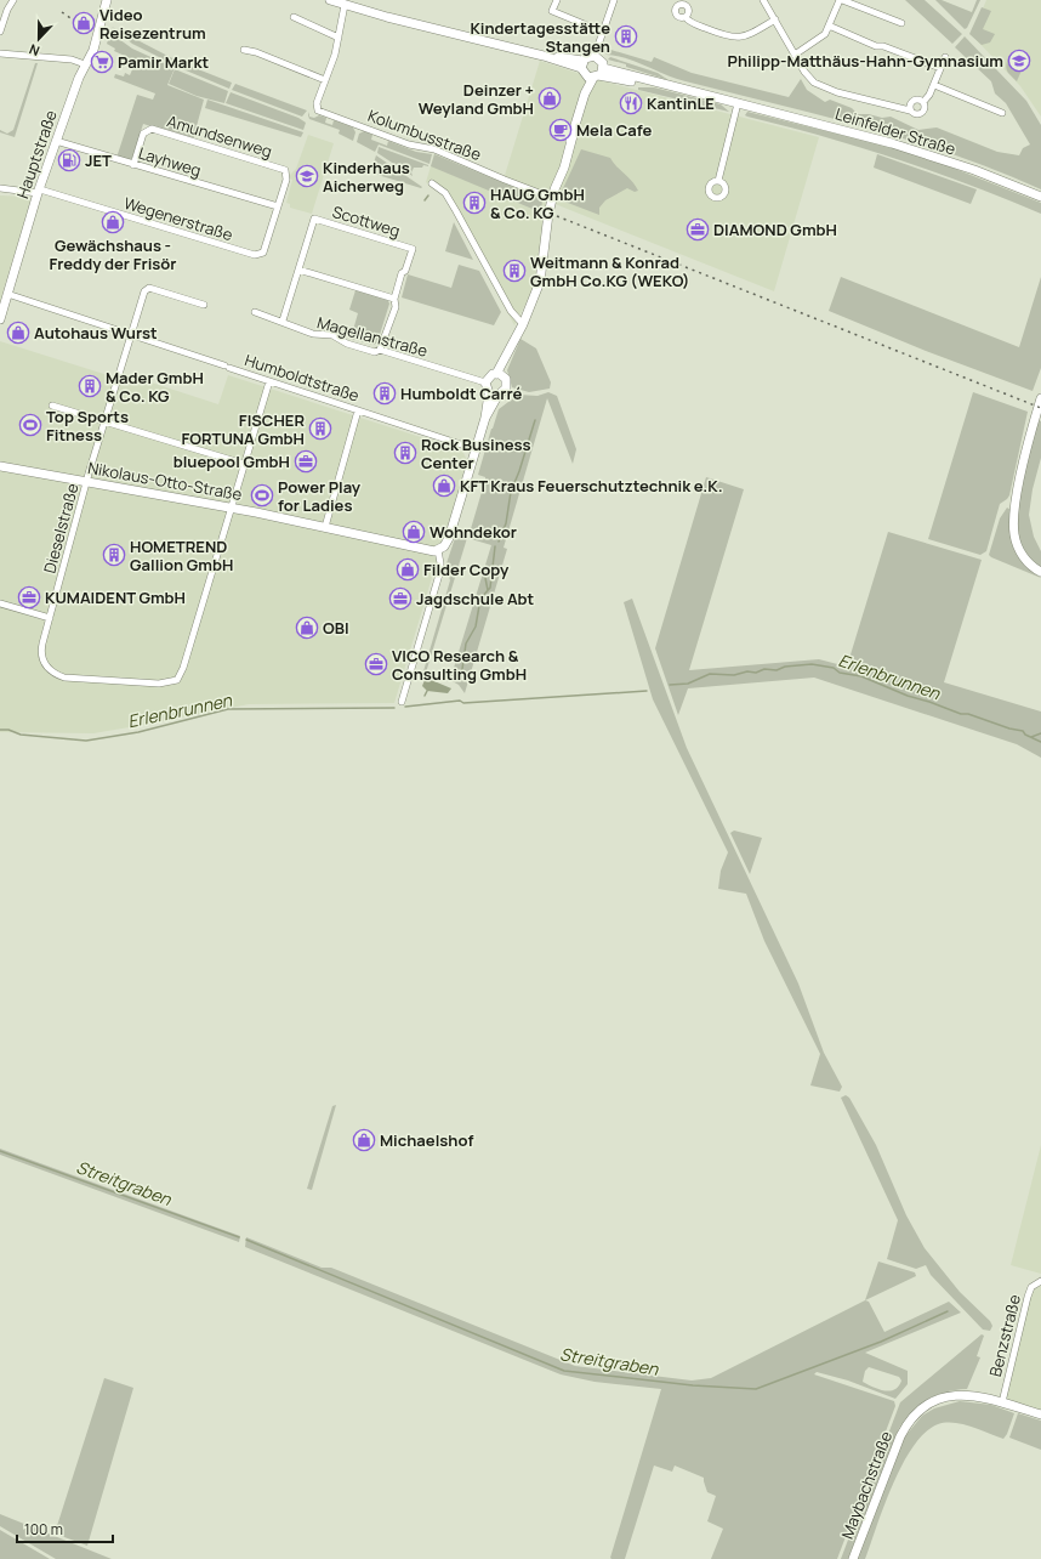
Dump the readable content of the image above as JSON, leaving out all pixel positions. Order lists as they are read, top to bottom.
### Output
{
  "streets": {
    "main road": [
      "Leinfelder Straße",
      "Hauptstraße",
      "Nikolaus-Otto-Straße",
      "Maybachstraße"
    ],
    "street": [
      "Kolumbusstraße",
      "Amundsenweg",
      "Layhweg",
      "Wegenerstraße",
      "Scottweg",
      "Magellanstraße",
      "Humboldtstraße",
      "Dieselstraße",
      "Benzstraße"
    ]
  },
  "crossings": [
    ["Amundsenweg", "Layhweg"],
    ["Amundsenweg", "Wegenerstraße"],
    ["Hauptstraße", "Layhweg"],
    ["Hauptstraße", "Wegenerstraße"],
    ["Hauptstraße", "Humboldtstraße"],
    ["Layhweg", "Wegenerstraße"],
    ["Humboldtstraße", "Dieselstraße"],
    ["Nikolaus-Otto-Straße", "Dieselstraße"],
    ["Benzstraße", "Maybachstraße"]
  ],
  "water": ["Erlenbrunnen", "Streitgraben"],
  "places": {
    "shop": [
      "Video Reisezentrum",
      "Deinzer + Weyland GmbH",
      "Gewächshaus - Freddy der Frisör",
      "Autohaus Wurst",
      "KFT Kraus Feuerschutztechnik e.K.",
      "Wohndekor",
      "Filder Copy",
      "OBI",
      "Michaelshof"
    ],
    "building": [
      "Kindertagesstätte Stangen",
      "HAUG GmbH & Co. KG",
      "Weitmann & Konrad GmbH Co.KG (WEKO)",
      "Mader GmbH & Co. KG",
      "Humboldt Carré",
      "FISCHER FORTUNA GmbH",
      "Rock Business Center",
      "HOMETREND Gallion GmbH"
    ],
    "school or university": ["Philipp-Matthäus-Hahn-Gymnasium", "Kinderhaus Aicherweg"],
    "supermarket": ["Pamir Markt"],
    "restaurant": ["KantinLE"],
    "cafe": ["Mela Cafe"],
    "fuel station": ["JET"],
    "office": [
      "DIAMOND GmbH",
      "bluepool GmbH",
      "KUMAIDENT GmbH",
      "Jagdschule Abt",
      "VICO Research & Consulting GmbH"
    ],
    "sports": ["Top Sports Fitness", "Power Play for Ladies"]
  },
  "scale_bar": "100 m",
  "north": "bottom"
}
